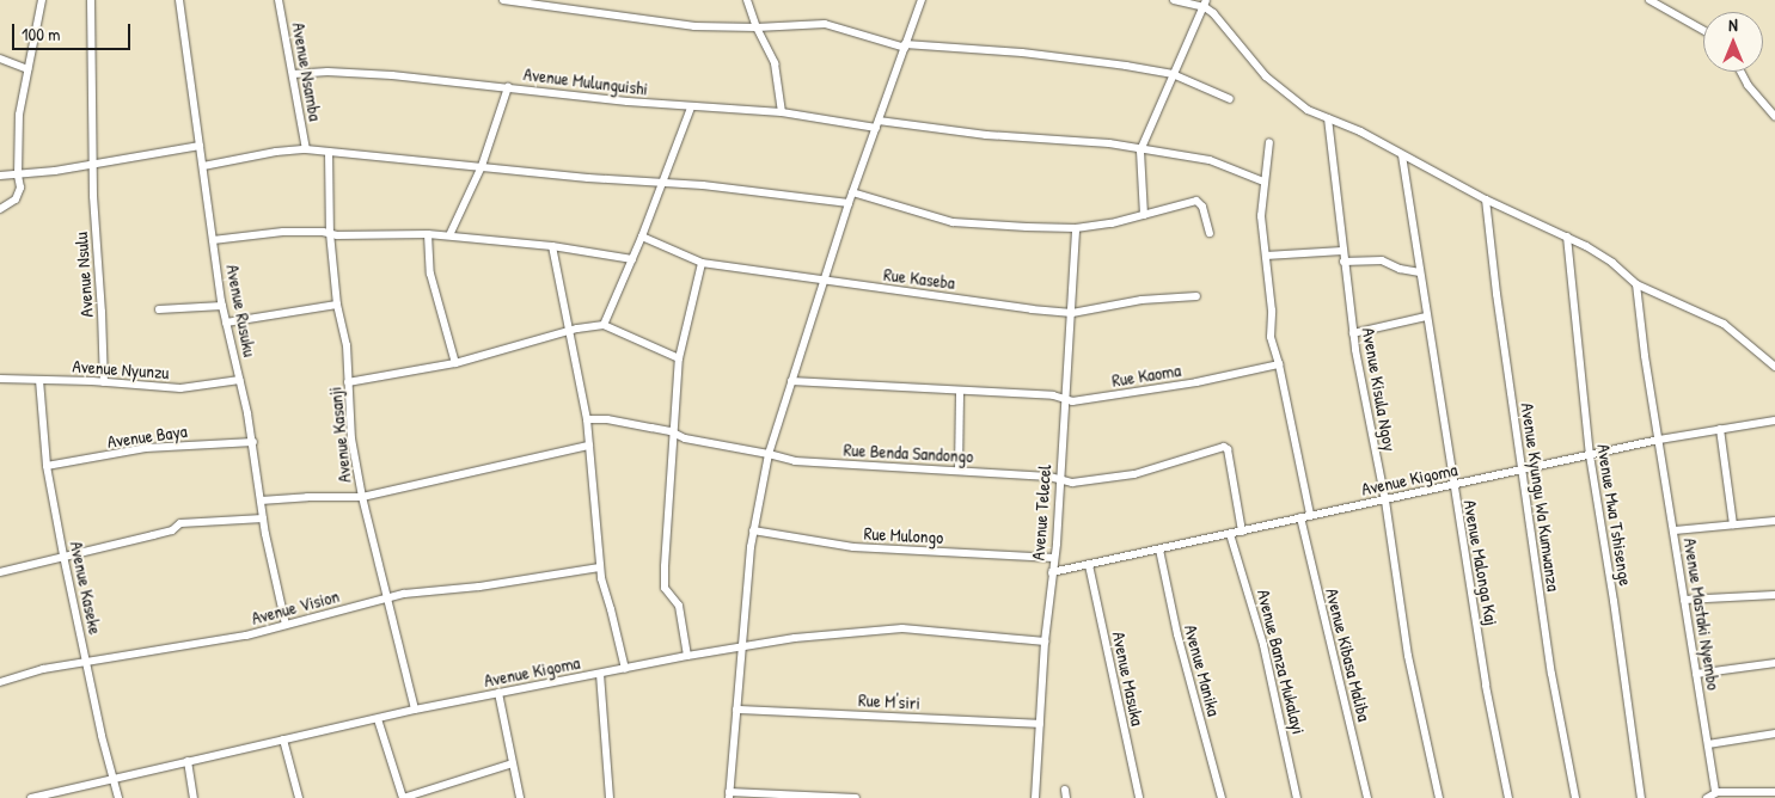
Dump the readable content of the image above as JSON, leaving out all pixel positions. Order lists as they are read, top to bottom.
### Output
{
  "streets": {
    "street": [
      "Avenue Nsamba",
      "Avenue Mulunguishi",
      "Avenue Nsulu",
      "Rue Kaseba",
      "Avenue Rusuku",
      "Avenue Nyunzu",
      "Rue Kaoma",
      "Avenue Kisula Ngoy",
      "Avenue Kasanji",
      "Avenue Baya",
      "Rue Benda Sandongo",
      "Avenue Kigoma",
      "Avenue Kyungu Wa Kumwanza",
      "Avenue Telecel",
      "Avenue Mwa Tshisenge",
      "Rue Mulongo",
      "Avenue Malonga Kaj",
      "Avenue Kaseke",
      "Avenue Vision",
      "Avenue Mastaki Nyembo",
      "Avenue Kibasa Maliba",
      "Avenue Banza Mukalayi",
      "Avenue Manika",
      "Avenue Masuka",
      "Rue M'siri"
    ]
  },
  "crossings": [
    ["Avenue Nsamba", "Avenue Mulunguishi"],
    ["Avenue Nsulu", "Avenue Nyunzu"],
    ["Rue Kaseba", "Avenue Telecel"],
    ["Avenue Rusuku", "Avenue Nyunzu"],
    ["Avenue Rusuku", "Avenue Baya"],
    ["Avenue Rusuku", "Avenue Vision"],
    ["Avenue Nyunzu", "Avenue Kaseke"],
    ["Rue Kaoma", "Avenue Telecel"],
    ["Avenue Kisula Ngoy", "Avenue Kigoma"],
    ["Avenue Kasanji", "Avenue Kigoma"],
    ["Avenue Kasanji", "Avenue Vision"],
    ["Avenue Baya", "Avenue Kaseke"],
    ["Rue Benda Sandongo", "Avenue Kigoma"],
    ["Rue Benda Sandongo", "Avenue Telecel"],
    ["Avenue Kigoma", "Avenue Kyungu Wa Kumwanza"],
    ["Avenue Kigoma", "Avenue Telecel"],
    ["Avenue Kigoma", "Avenue Mwa Tshisenge"],
    ["Avenue Kigoma", "Avenue Malonga Kaj"],
    ["Avenue Kigoma", "Avenue Kaseke"],
    ["Avenue Kigoma", "Avenue Mastaki Nyembo"],
    ["Avenue Kigoma", "Avenue Kibasa Maliba"],
    ["Avenue Kigoma", "Avenue Banza Mukalayi"],
    ["Avenue Kigoma", "Avenue Manika"],
    ["Avenue Kigoma", "Avenue Masuka"],
    ["Avenue Telecel", "Rue Mulongo"],
    ["Avenue Telecel", "Rue M'siri"],
    ["Avenue Kaseke", "Avenue Vision"]
  ],
  "scale_bar": "100 m",
  "north": "top"
}
